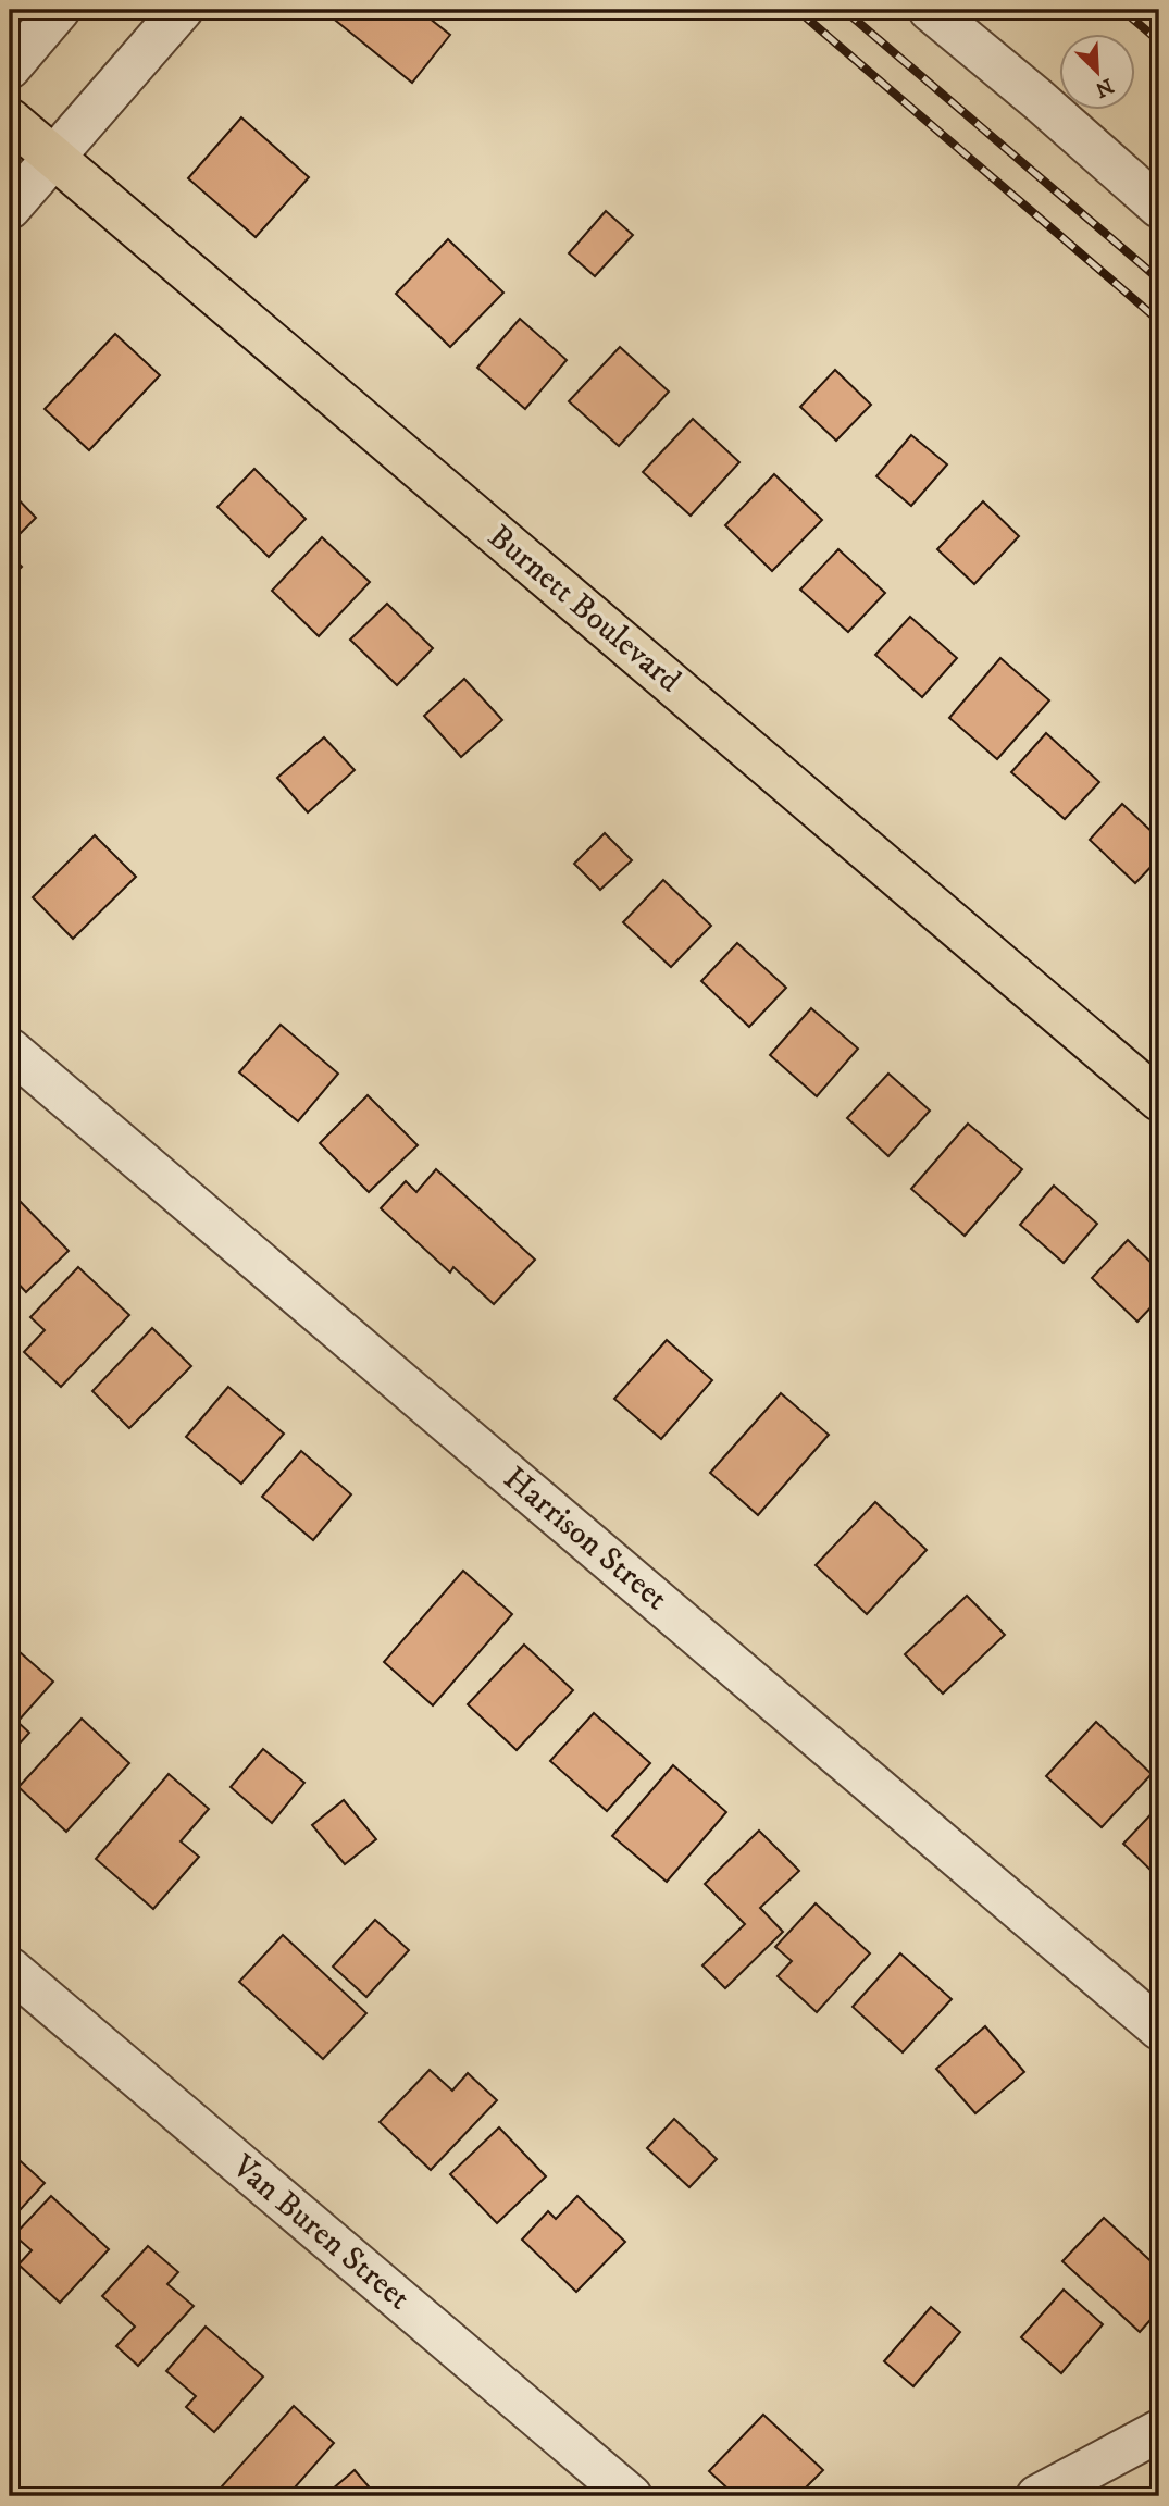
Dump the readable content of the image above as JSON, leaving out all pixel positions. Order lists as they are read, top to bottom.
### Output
{
  "streets": {
    "main road": ["Burnett Boulevard"],
    "street": ["Harrison Street", "Van Buren Street"]
  },
  "north": "bottom right"
}
